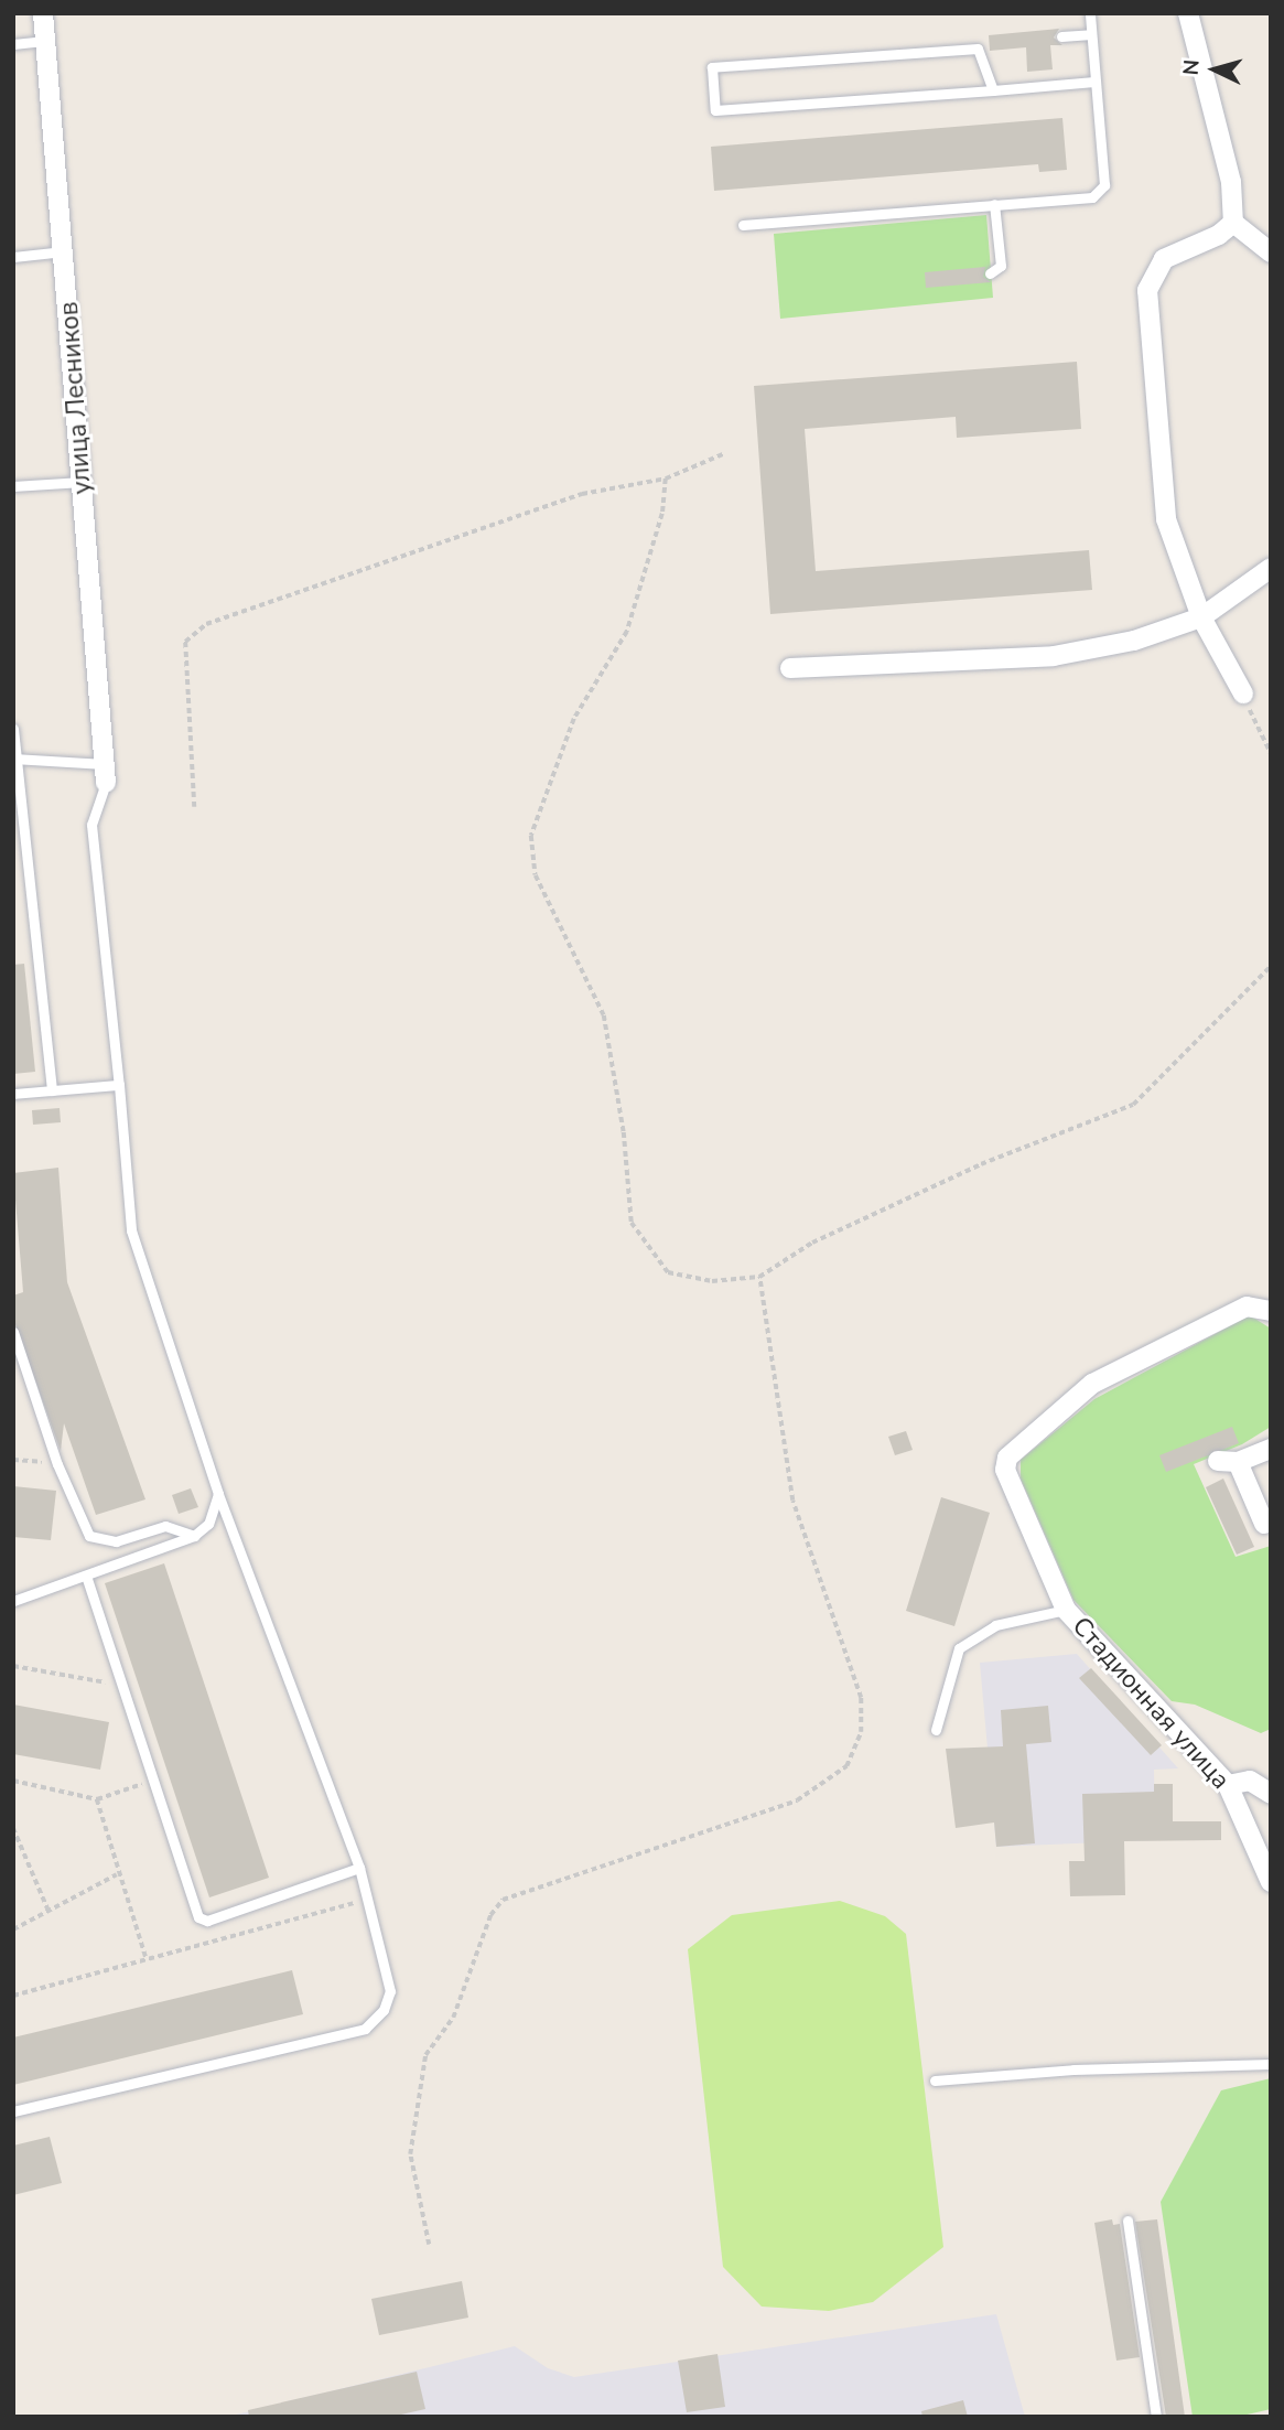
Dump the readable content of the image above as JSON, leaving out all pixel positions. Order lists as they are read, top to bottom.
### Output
{
  "streets": {
    "street": ["улица Лесников", "Стадионная улица"]
  },
  "north": "left"
}
